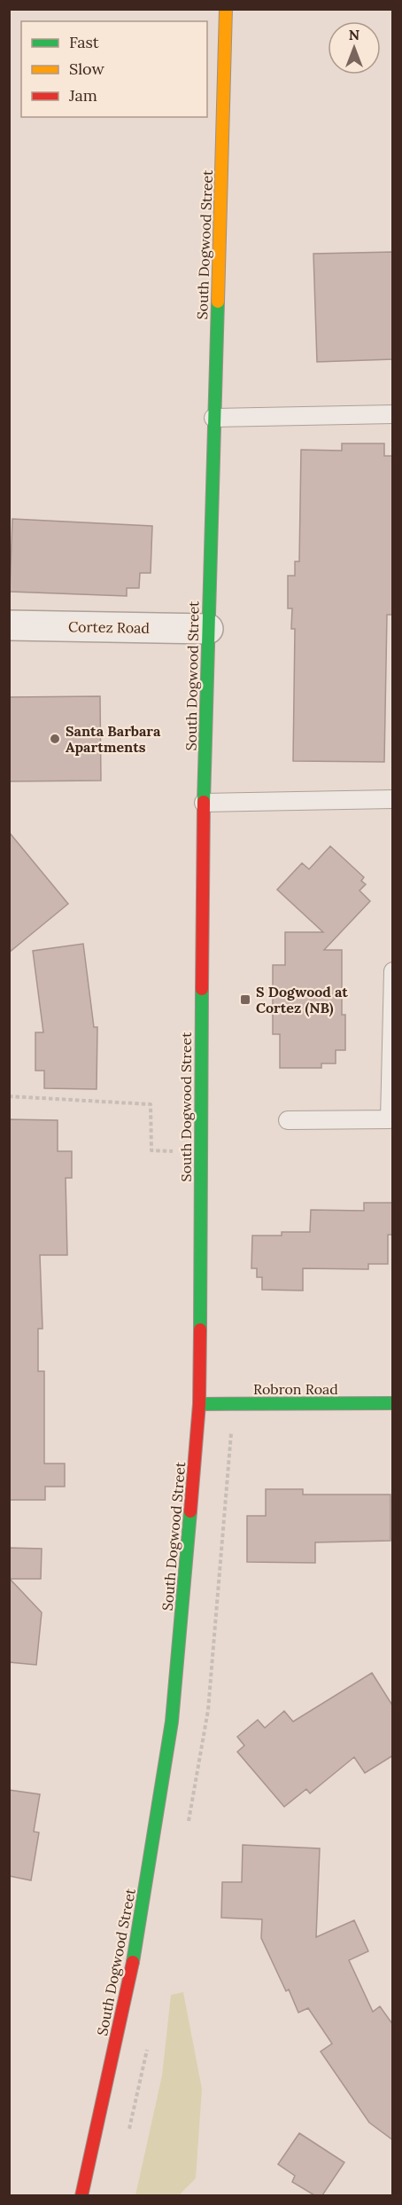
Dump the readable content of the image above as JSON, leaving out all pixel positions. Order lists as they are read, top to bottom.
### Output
{
  "streets": {
    "main road": ["South Dogwood Street", "Robron Road"],
    "street": ["Cortez Road"]
  },
  "crossings": [
    ["South Dogwood Street", "Cortez Road"],
    ["South Dogwood Street", "Robron Road"]
  ],
  "places": {
    "other": ["Santa Barbara Apartments"],
    "transit": ["S Dogwood at Cortez (NB)"]
  },
  "legend": ["Fast", "Slow", "Jam"],
  "north": "top"
}
